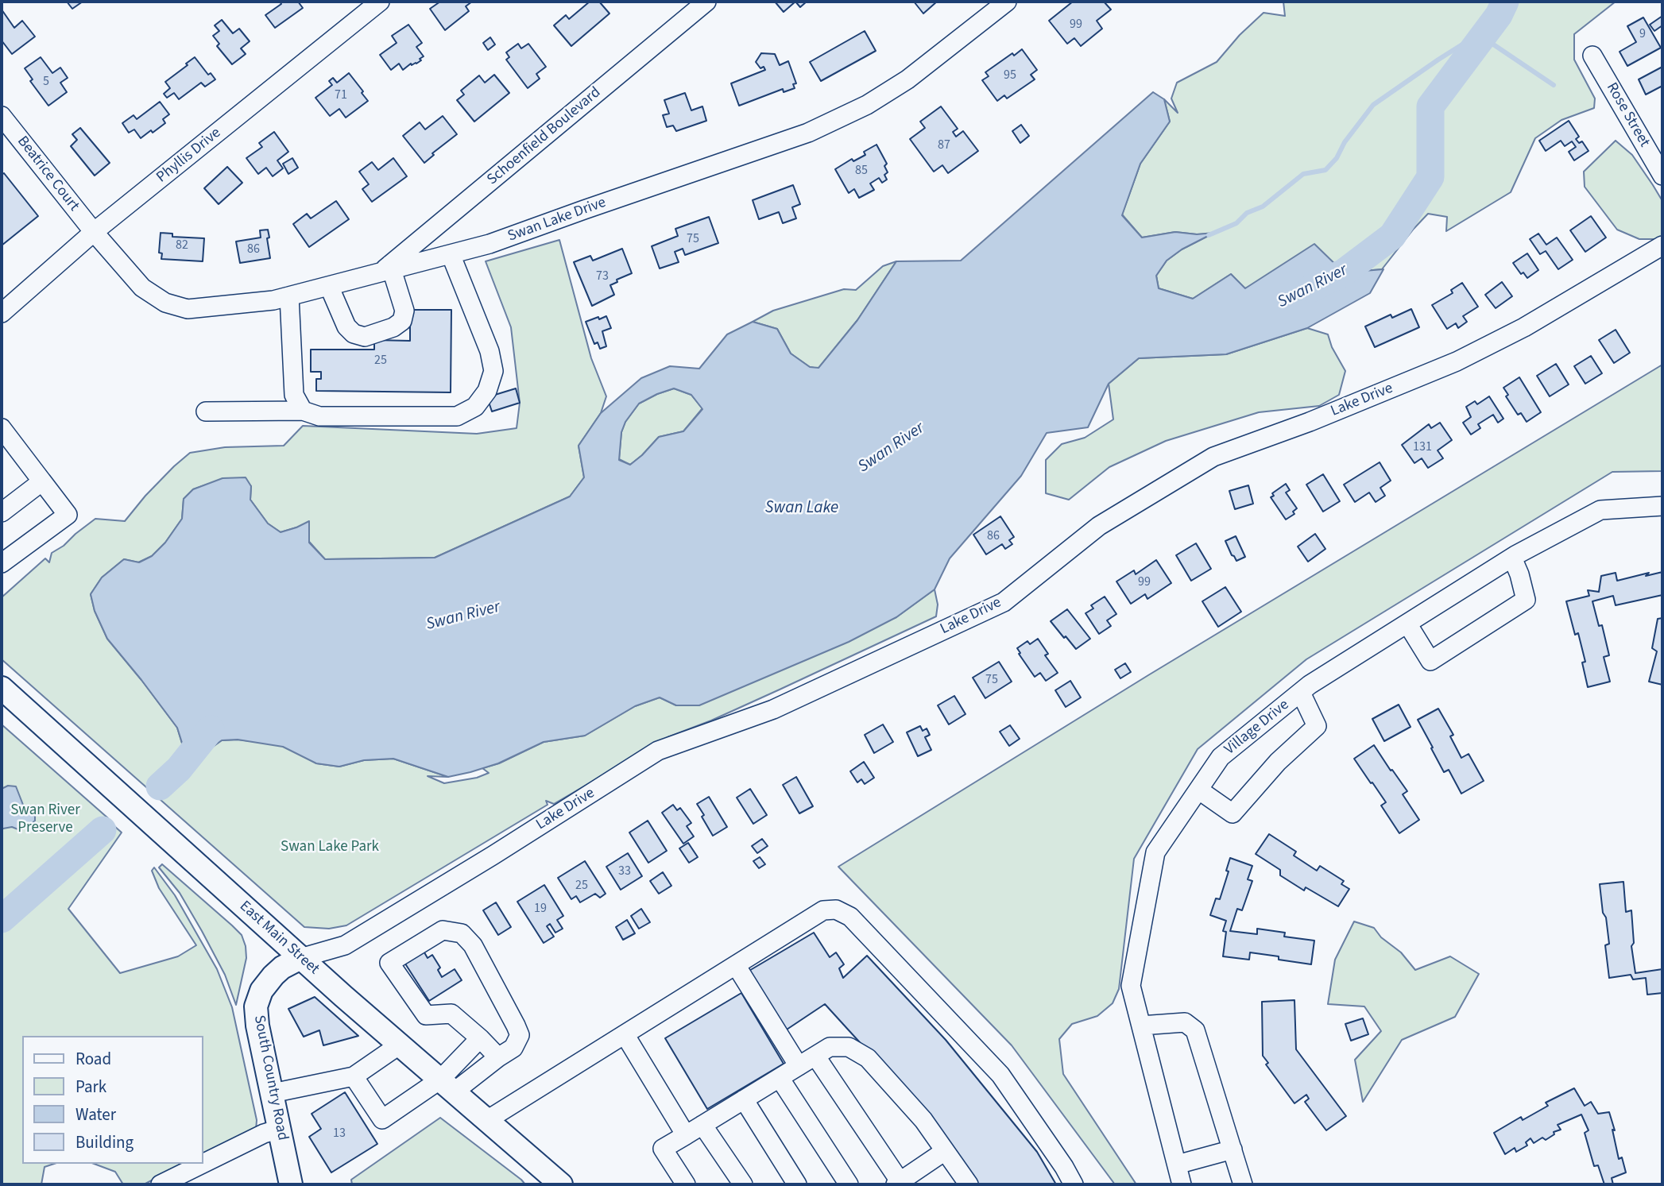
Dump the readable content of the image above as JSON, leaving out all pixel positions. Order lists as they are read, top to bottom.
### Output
{
  "streets": {
    "main road": ["East Main Street", "South Country Road"],
    "street": [
      "Rose Street",
      "Schoenfield Boulevard",
      "Phyllis Drive",
      "Beatrice Court",
      "Swan Lake Drive",
      "Lake Drive",
      "Village Drive"
    ]
  },
  "crossings": [
    ["Schoenfield Boulevard", "Swan Lake Drive"],
    ["Phyllis Drive", "Beatrice Court"],
    ["Phyllis Drive", "Swan Lake Drive"],
    ["Beatrice Court", "Swan Lake Drive"],
    ["Lake Drive", "East Main Street"],
    ["Lake Drive", "South Country Road"],
    ["East Main Street", "South Country Road"]
  ],
  "water": ["Swan River", "Swan Lake"],
  "parks": ["Swan River Preserve", "Swan Lake Park"],
  "house_numbers": [
    "99",
    "9",
    "95",
    "5",
    "71",
    "87",
    "85",
    "75",
    "82",
    "86",
    "73",
    "25",
    "131",
    "86",
    "99",
    "75",
    "33",
    "25",
    "19",
    "13"
  ],
  "legend": [
    "Road",
    "Park",
    "Water",
    "Building"
  ]
}
